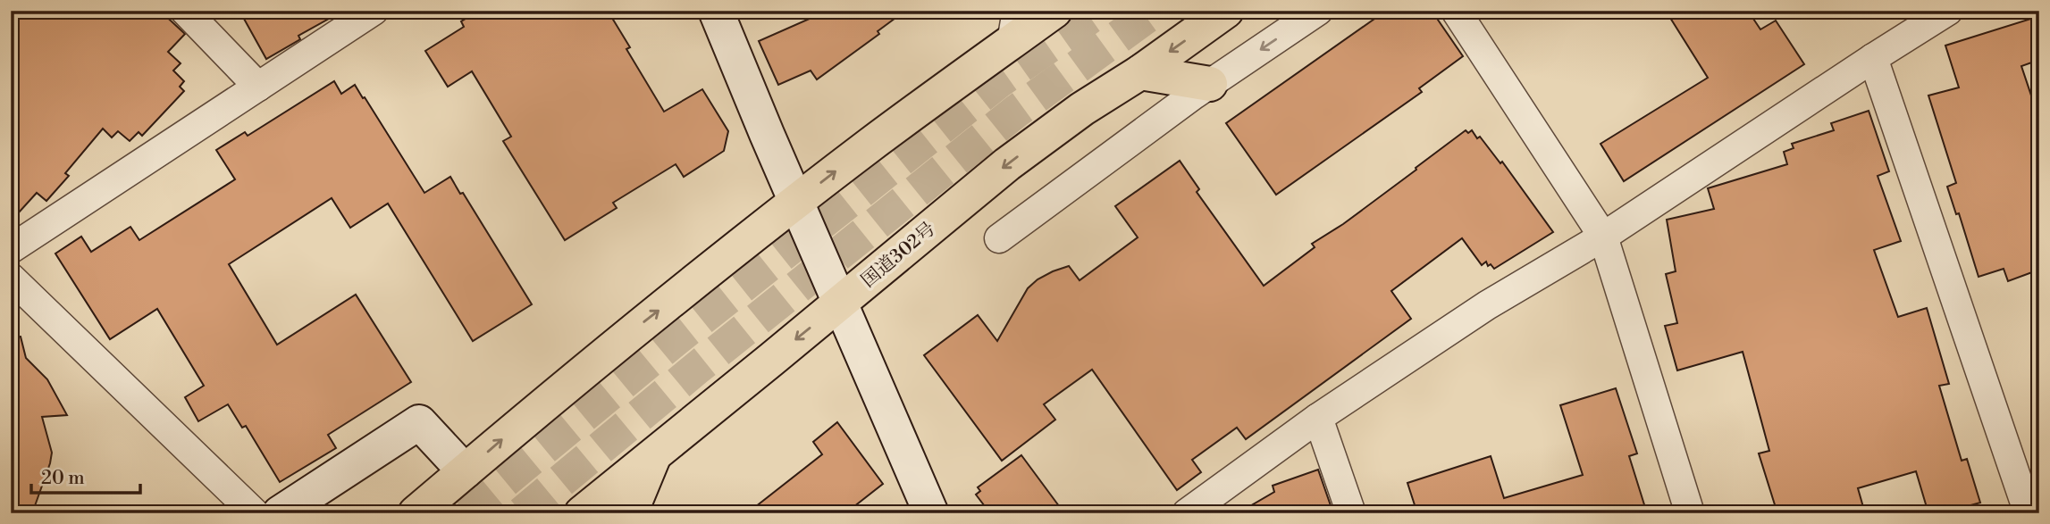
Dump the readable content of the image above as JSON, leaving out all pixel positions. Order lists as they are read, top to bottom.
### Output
{
  "streets": {
    "highway": ["国道302号"]
  },
  "scale_bar": "20 m"
}
